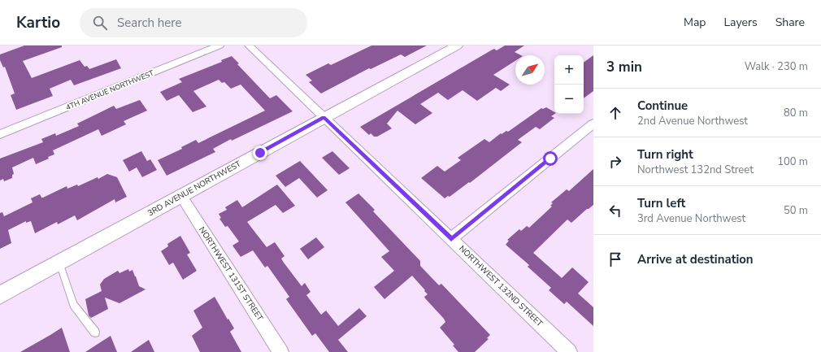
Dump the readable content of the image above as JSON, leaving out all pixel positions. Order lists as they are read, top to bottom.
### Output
{
  "streets": {
    "street": [
      "4TH AVENUE NORTHWEST",
      "3RD AVENUE NORTHWEST",
      "NORTHWEST 131ST STREET",
      "NORTHWEST 132ND STREET"
    ]
  },
  "crossings": [
    ["3RD AVENUE NORTHWEST", "NORTHWEST 131ST STREET"],
    ["3RD AVENUE NORTHWEST", "NORTHWEST 132ND STREET"]
  ],
  "north": "top right",
  "page": {
    "header": "Kartio",
    "search": "Search here",
    "nav": ["Map", "Layers", "Share"],
    "heading": ["3 min", "Walk · 230 m"],
    "map_buttons": ["+", "−"],
    "list": [
      ["Continue", "2nd Avenue Northwest", "80 m"],
      ["Turn right", "Northwest 132nd Street", "100 m"],
      ["Turn left", "3rd Avenue Northwest", "50 m"],
      "Arrive at destination"
    ]
  }
}
